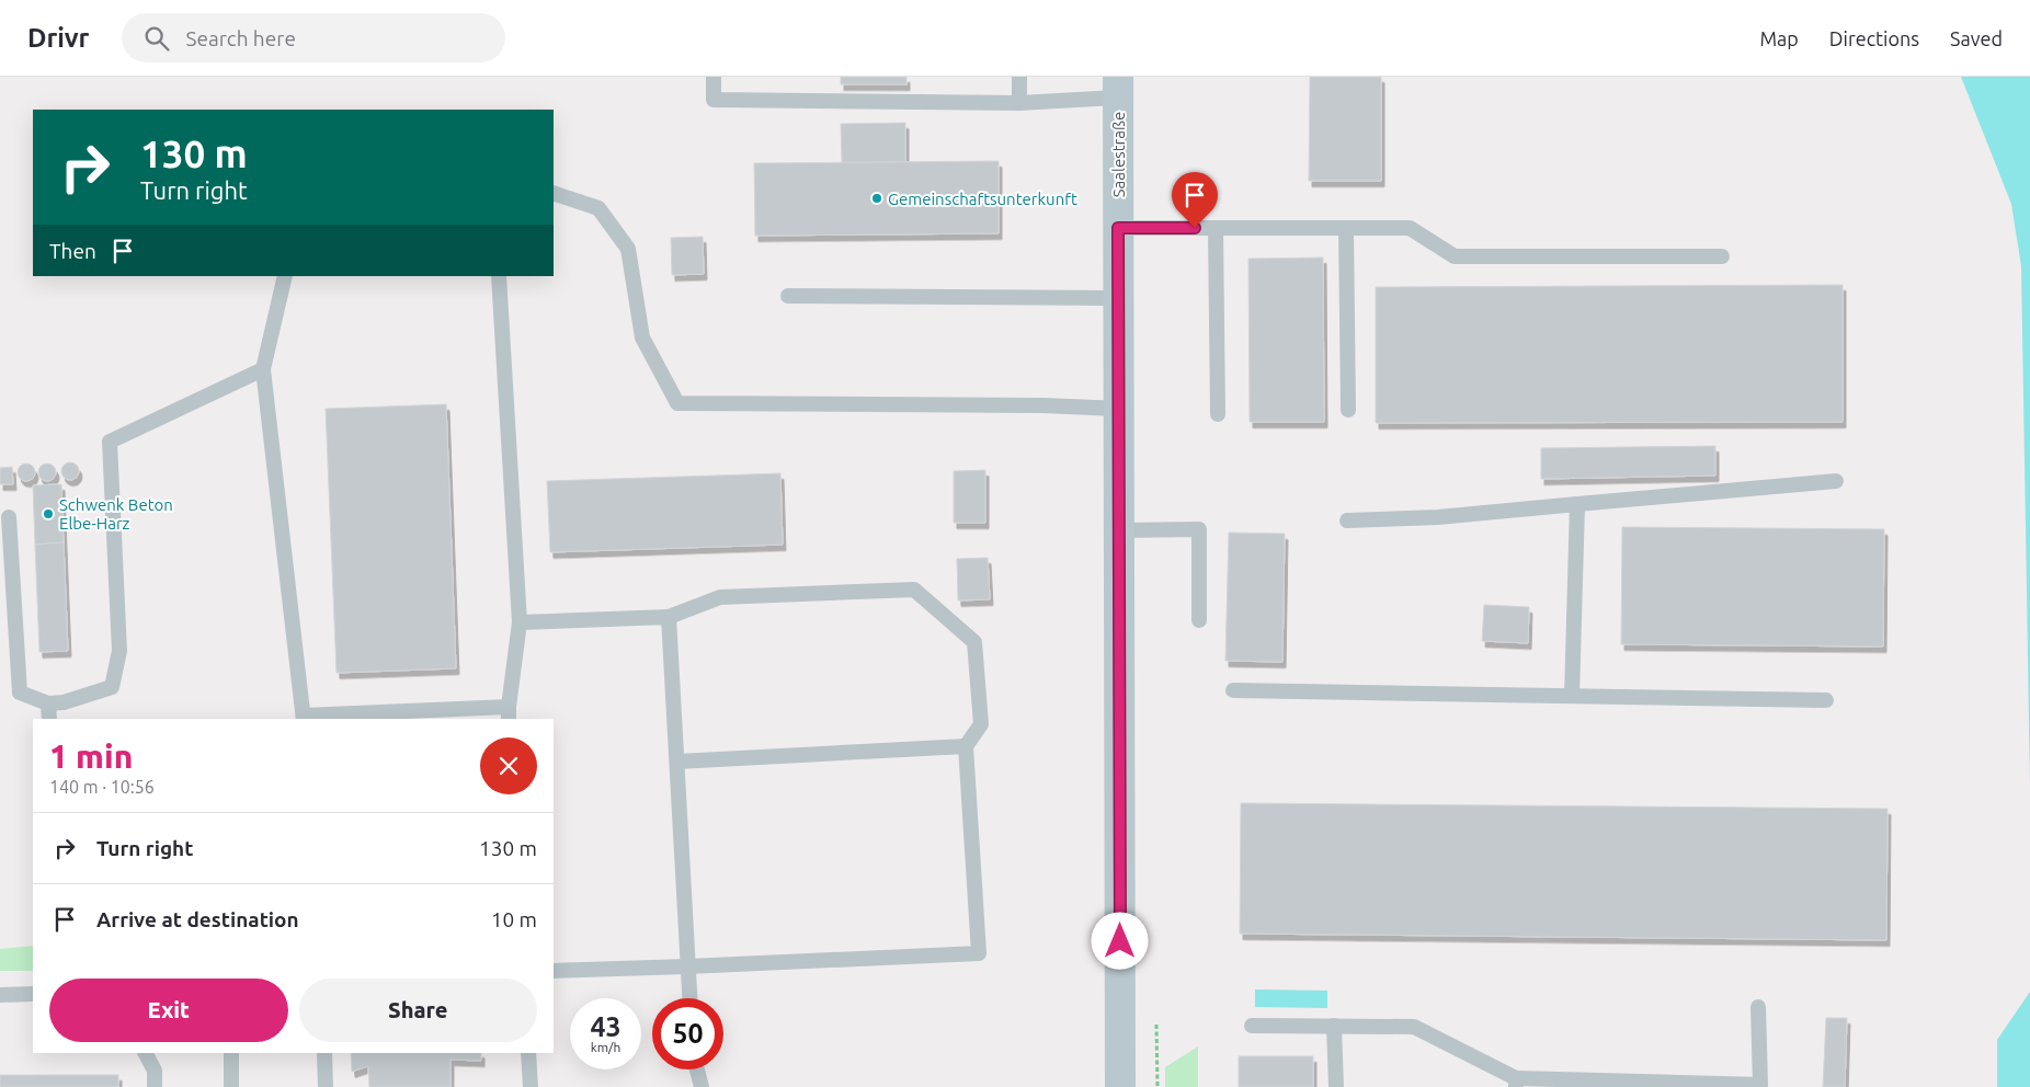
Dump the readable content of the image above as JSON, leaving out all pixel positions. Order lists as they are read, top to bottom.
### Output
{
  "streets": {
    "main road": ["Saalestraße"]
  },
  "places": ["Gemeinschaftsunterkunft", "Schwenk Beton Elbe-Harz"],
  "page": {
    "header": "Drivr",
    "search": "Search here",
    "nav": ["Map", "Directions", "Saved"],
    "turn": ["130 m", "Turn right"],
    "then": "Then",
    "heading": ["1 min", "140 m · 10:56"],
    "list": [
      {
        "name": "Turn right",
        "value": "130 m"
      },
      {
        "name": "Arrive at destination",
        "value": "10 m"
      }
    ],
    "buttons": ["Exit", "Share"],
    "speed": "43 km/h",
    "limit": "50"
  }
}
